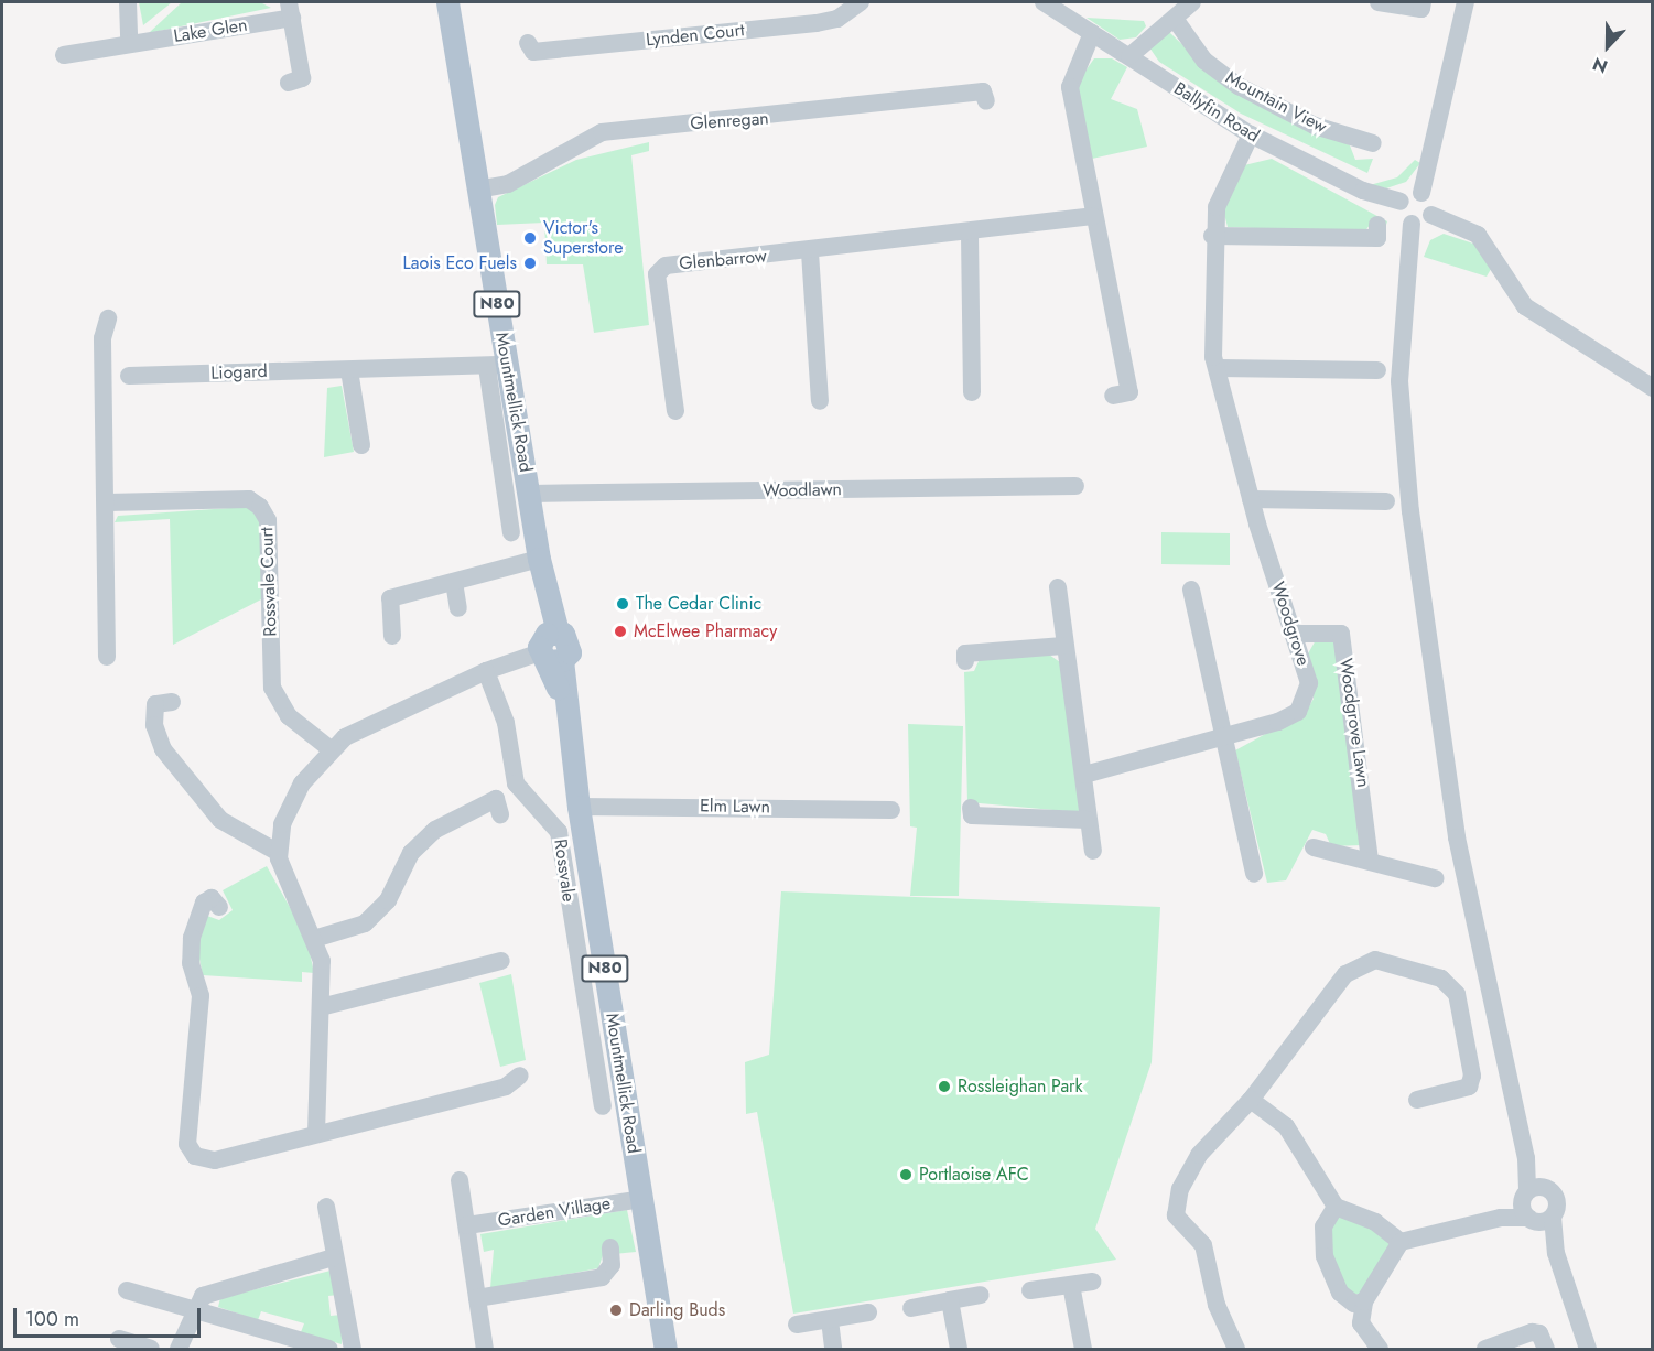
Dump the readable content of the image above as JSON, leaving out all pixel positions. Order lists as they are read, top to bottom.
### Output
{
  "streets": {
    "main road": ["N80", "Mountmellick Road"],
    "street": [
      "Lake Glen",
      "Lynden Court",
      "Mountain View",
      "Ballyfin Road",
      "Glenregan",
      "Glenbarrow",
      "Liogard",
      "Woodlawn",
      "Rossvale Court",
      "Woodgrove",
      "Woodgrove Lawn",
      "Elm Lawn",
      "Rossvale",
      "Garden Village"
    ]
  },
  "crossings": [
    ["Ballyfin Road", "Woodgrove"],
    ["Glenregan", "Mountmellick Road"],
    ["Liogard", "Mountmellick Road"],
    ["Mountmellick Road", "Woodlawn"],
    ["Mountmellick Road", "Elm Lawn"],
    ["Mountmellick Road", "Garden Village"],
    ["Woodgrove", "Woodgrove Lawn"]
  ],
  "places": [
    "Victor's Superstore",
    "Laois Eco Fuels",
    "The Cedar Clinic",
    "McElwee Pharmacy",
    "Rossleighan Park",
    "Portlaoise AFC",
    "Darling Buds"
  ],
  "scale_bar": "100 m",
  "north": "bottom"
}
